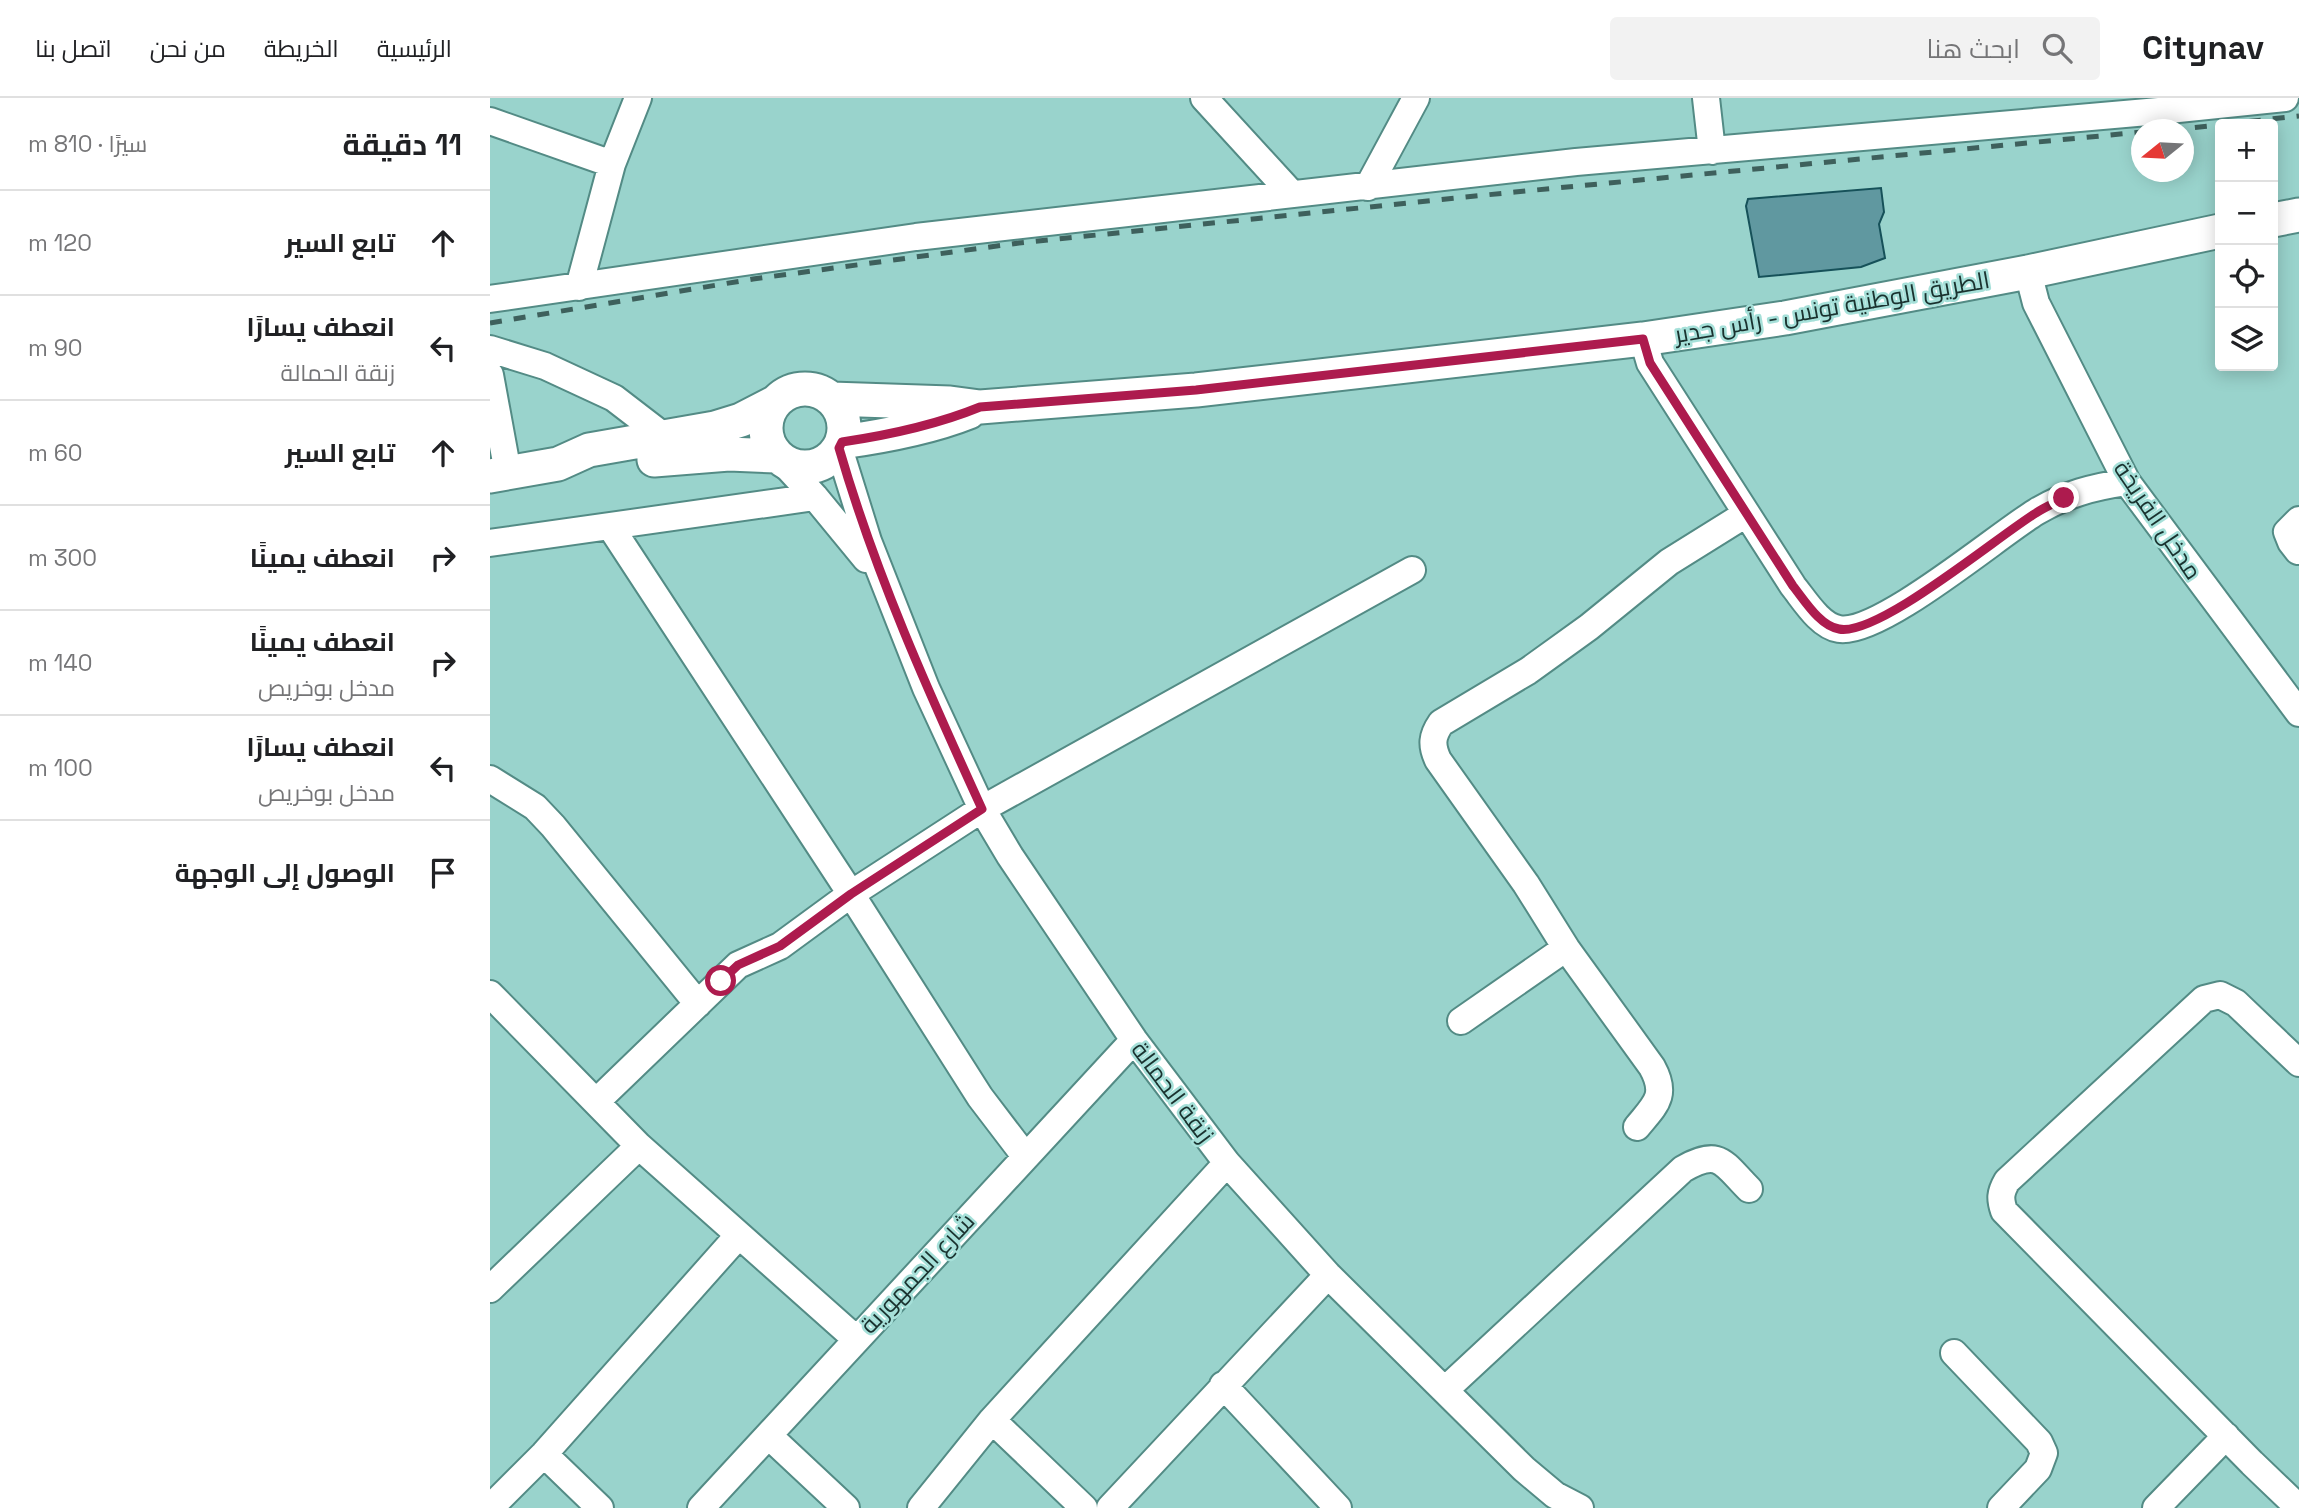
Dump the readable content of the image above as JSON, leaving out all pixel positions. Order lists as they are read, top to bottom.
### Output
{
  "streets": {
    "main road": ["الطريق الوطنية تونس - رأس جدير"],
    "street": ["مدخل الفريخة", "زنقة الحمالة", "شارع الجمهورية"]
  },
  "crossings": [
    ["الطريق الوطنية تونس - رأس جدير", "مدخل الفريخة"],
    ["زنقة الحمالة", "شارع الجمهورية"]
  ],
  "north": "left",
  "page": {
    "header": "Citynav",
    "search": "ابحث هنا",
    "nav": [
      "الرئيسية",
      "الخريطة",
      "من نحن",
      "اتصل بنا"
    ],
    "heading": ["11 دقيقة", "سيرًا · 810 m"],
    "map_buttons": ["+", "−"],
    "list": [
      ["تابع السير", "120 m"],
      ["انعطف يسارًا", "زنقة الحمالة", "90 m"],
      ["تابع السير", "60 m"],
      ["انعطف يمينًا", "300 m"],
      ["انعطف يمينًا", "مدخل بوخريص", "140 m"],
      ["انعطف يسارًا", "مدخل بوخريص", "100 m"],
      "الوصول إلى الوجهة"
    ]
  }
}
